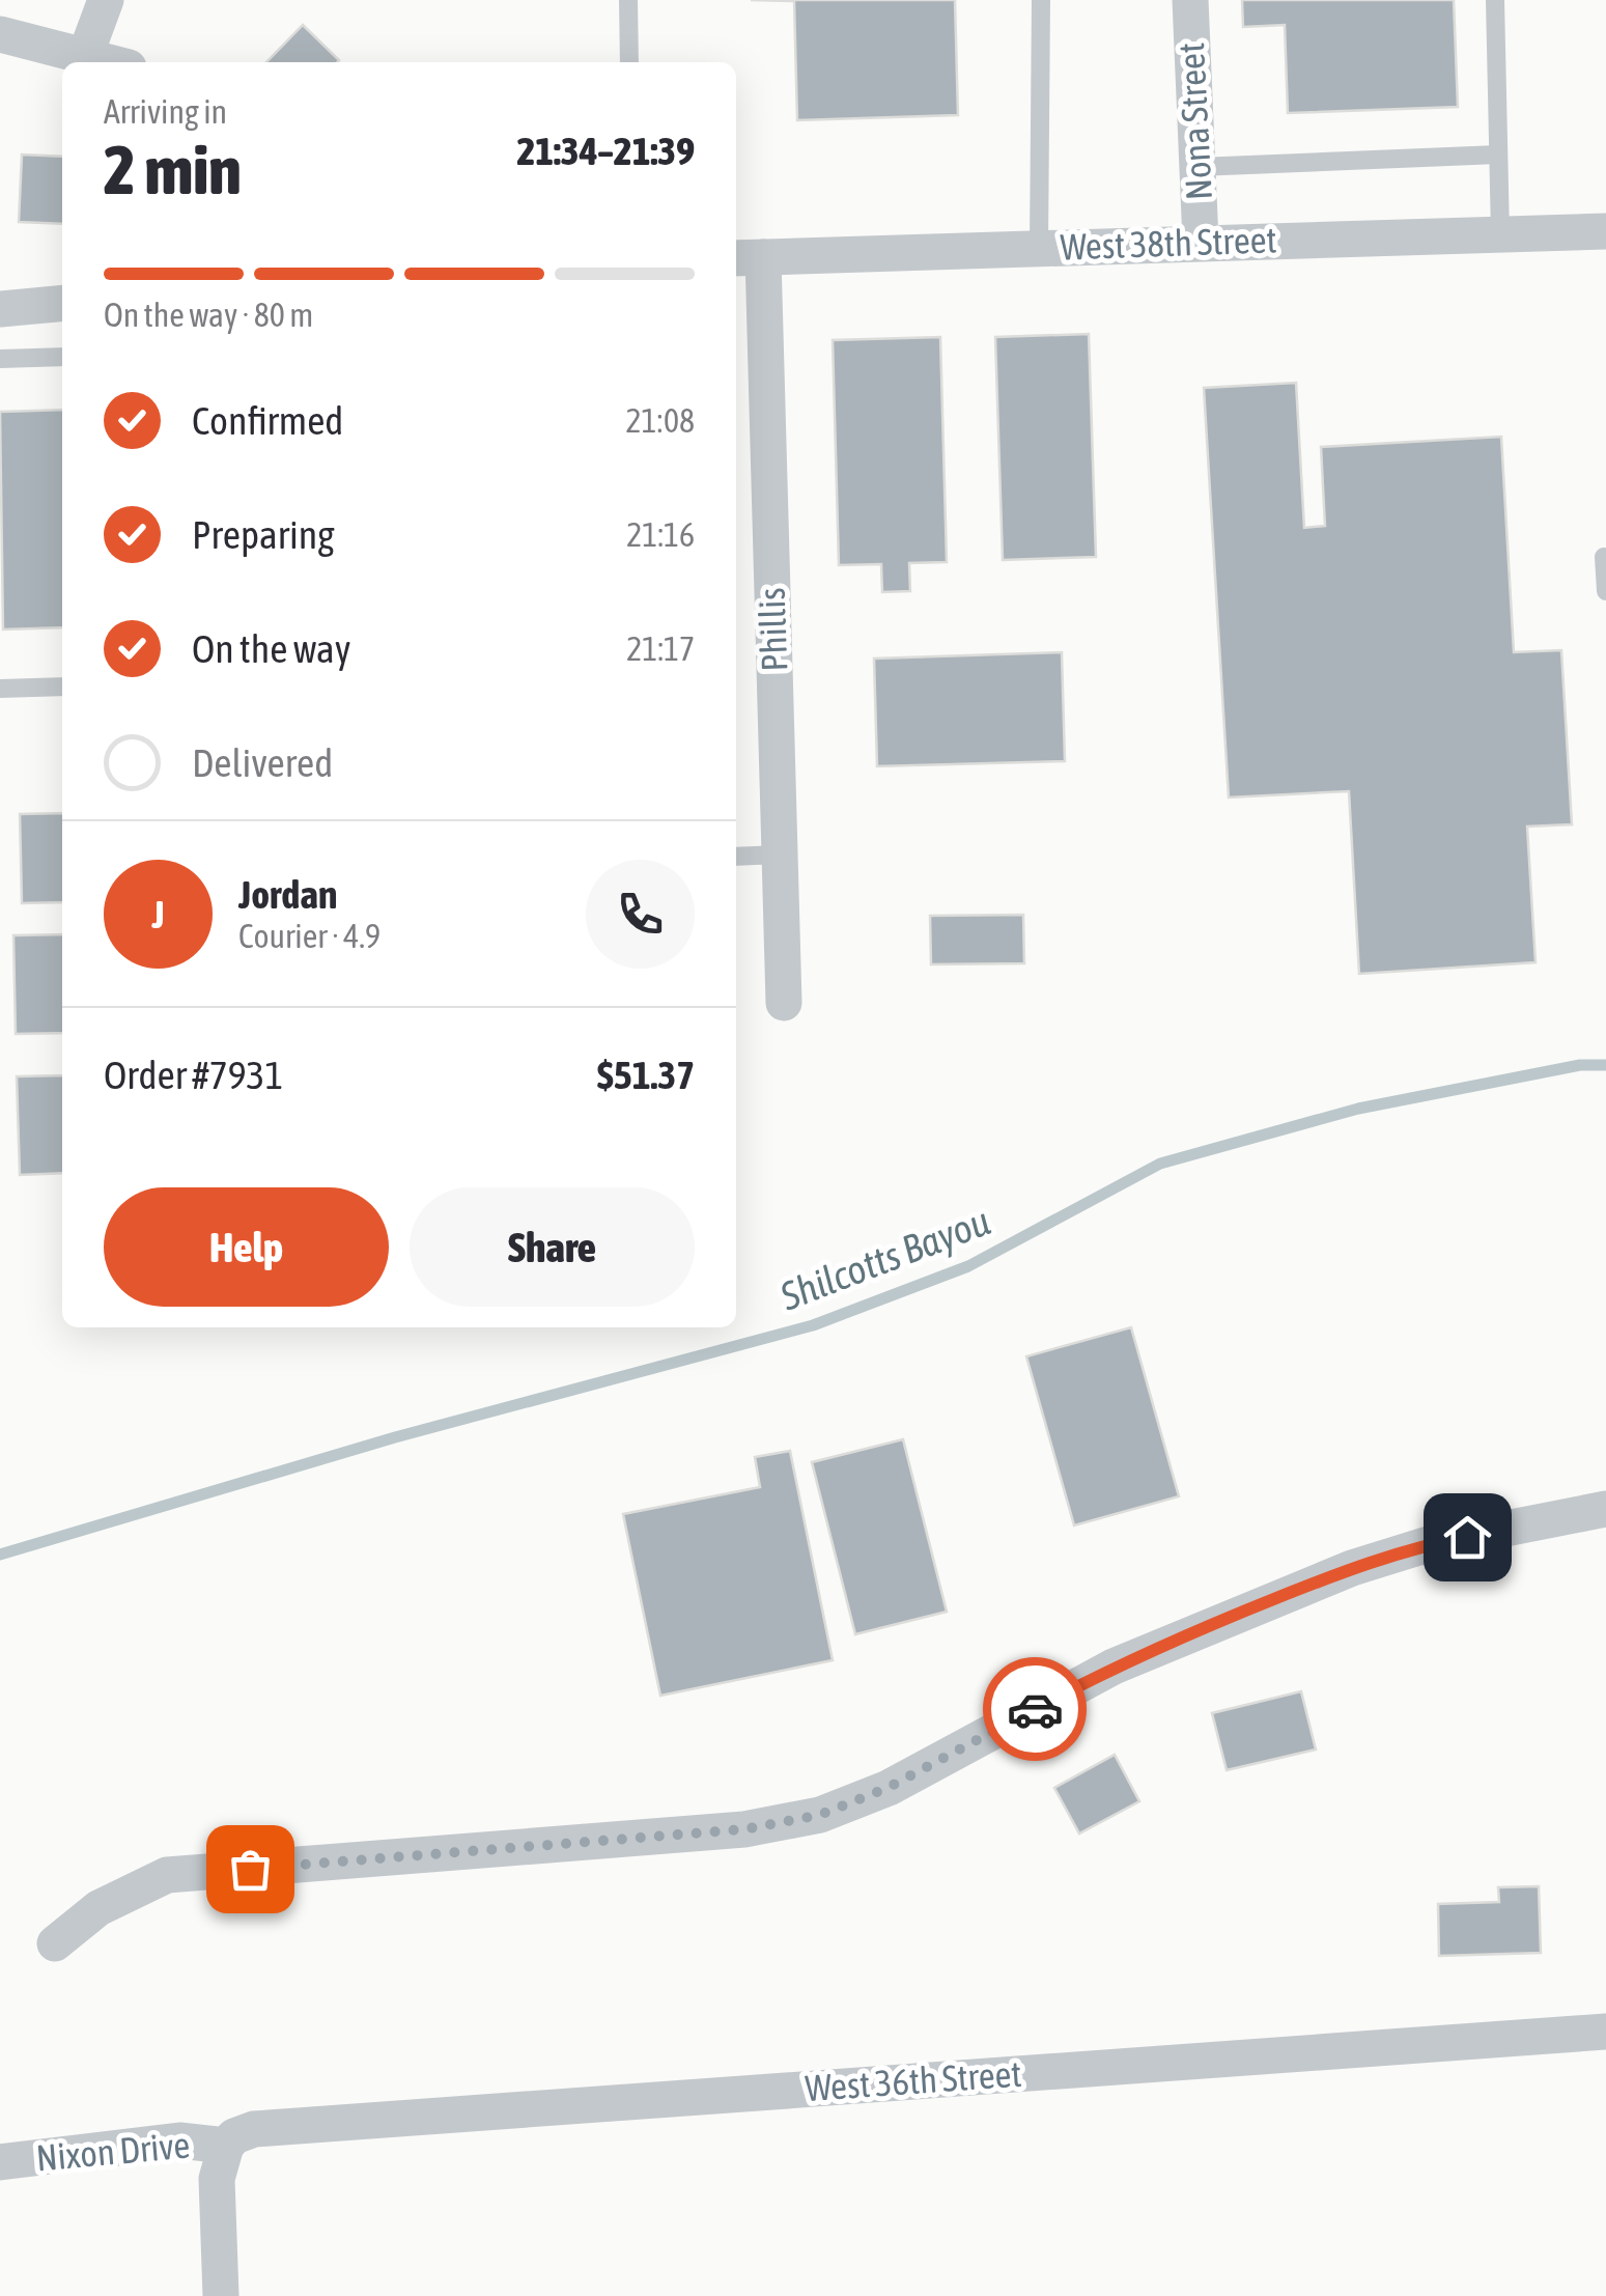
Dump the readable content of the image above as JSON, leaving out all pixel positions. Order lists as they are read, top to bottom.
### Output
{
  "streets": {
    "street": [
      "Nona Street",
      "West 38th Street",
      "Phillis",
      "West 36th Street",
      "Nixon Drive"
    ]
  },
  "crossings": [
    ["Nona Street", "West 38th Street"],
    ["West 38th Street", "Phillis"],
    ["West 36th Street", "Nixon Drive"]
  ],
  "water": ["Shilcotts Bayou"],
  "page": {
    "heading": ["2 min", "Arriving in", "21:34–21:39"],
    "panel": [
      "Jordan",
      "Courier · 4.9",
      "Order #7931",
      "$51.37"
    ],
    "bar": "On the way · 80 m",
    "list": [
      ["Confirmed", "21:08"],
      ["Preparing", "21:16"],
      ["On the way", "21:17"],
      "Delivered"
    ],
    "round": "J",
    "buttons": ["Help", "Share"]
  }
}
